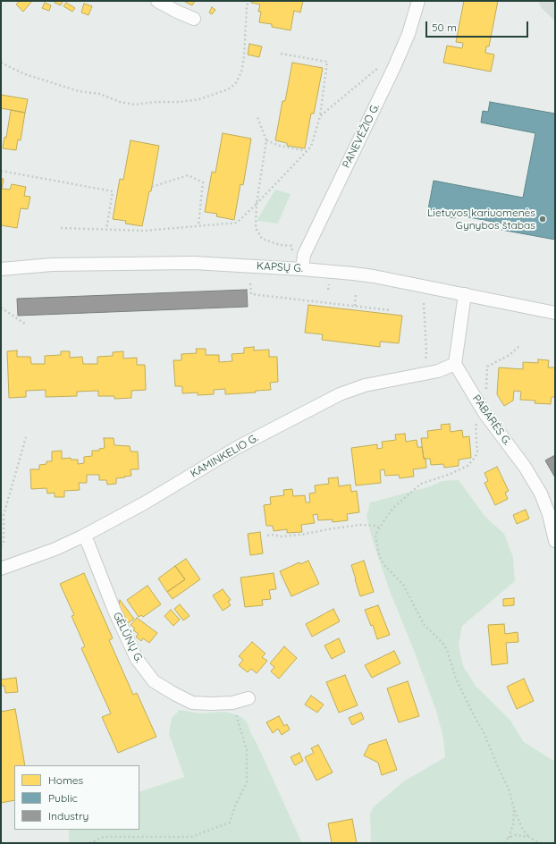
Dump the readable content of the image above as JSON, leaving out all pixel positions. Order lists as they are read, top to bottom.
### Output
{
  "streets": {
    "street": [
      "PANEVĖŽIO G.",
      "KAPSŲ G.",
      "PABARĖS G.",
      "KAMINKELIO G.",
      "GĖLŪNŲ G."
    ]
  },
  "crossings": [
    ["PANEVĖŽIO G.", "KAPSŲ G."],
    ["PABARĖS G.", "KAMINKELIO G."],
    ["KAMINKELIO G.", "GĖLŪNŲ G."]
  ],
  "places": ["Lietuvos kariuomenės Gynybos štabas"],
  "legend": ["Homes", "Public", "Industry"],
  "scale_bar": "50 m"
}
